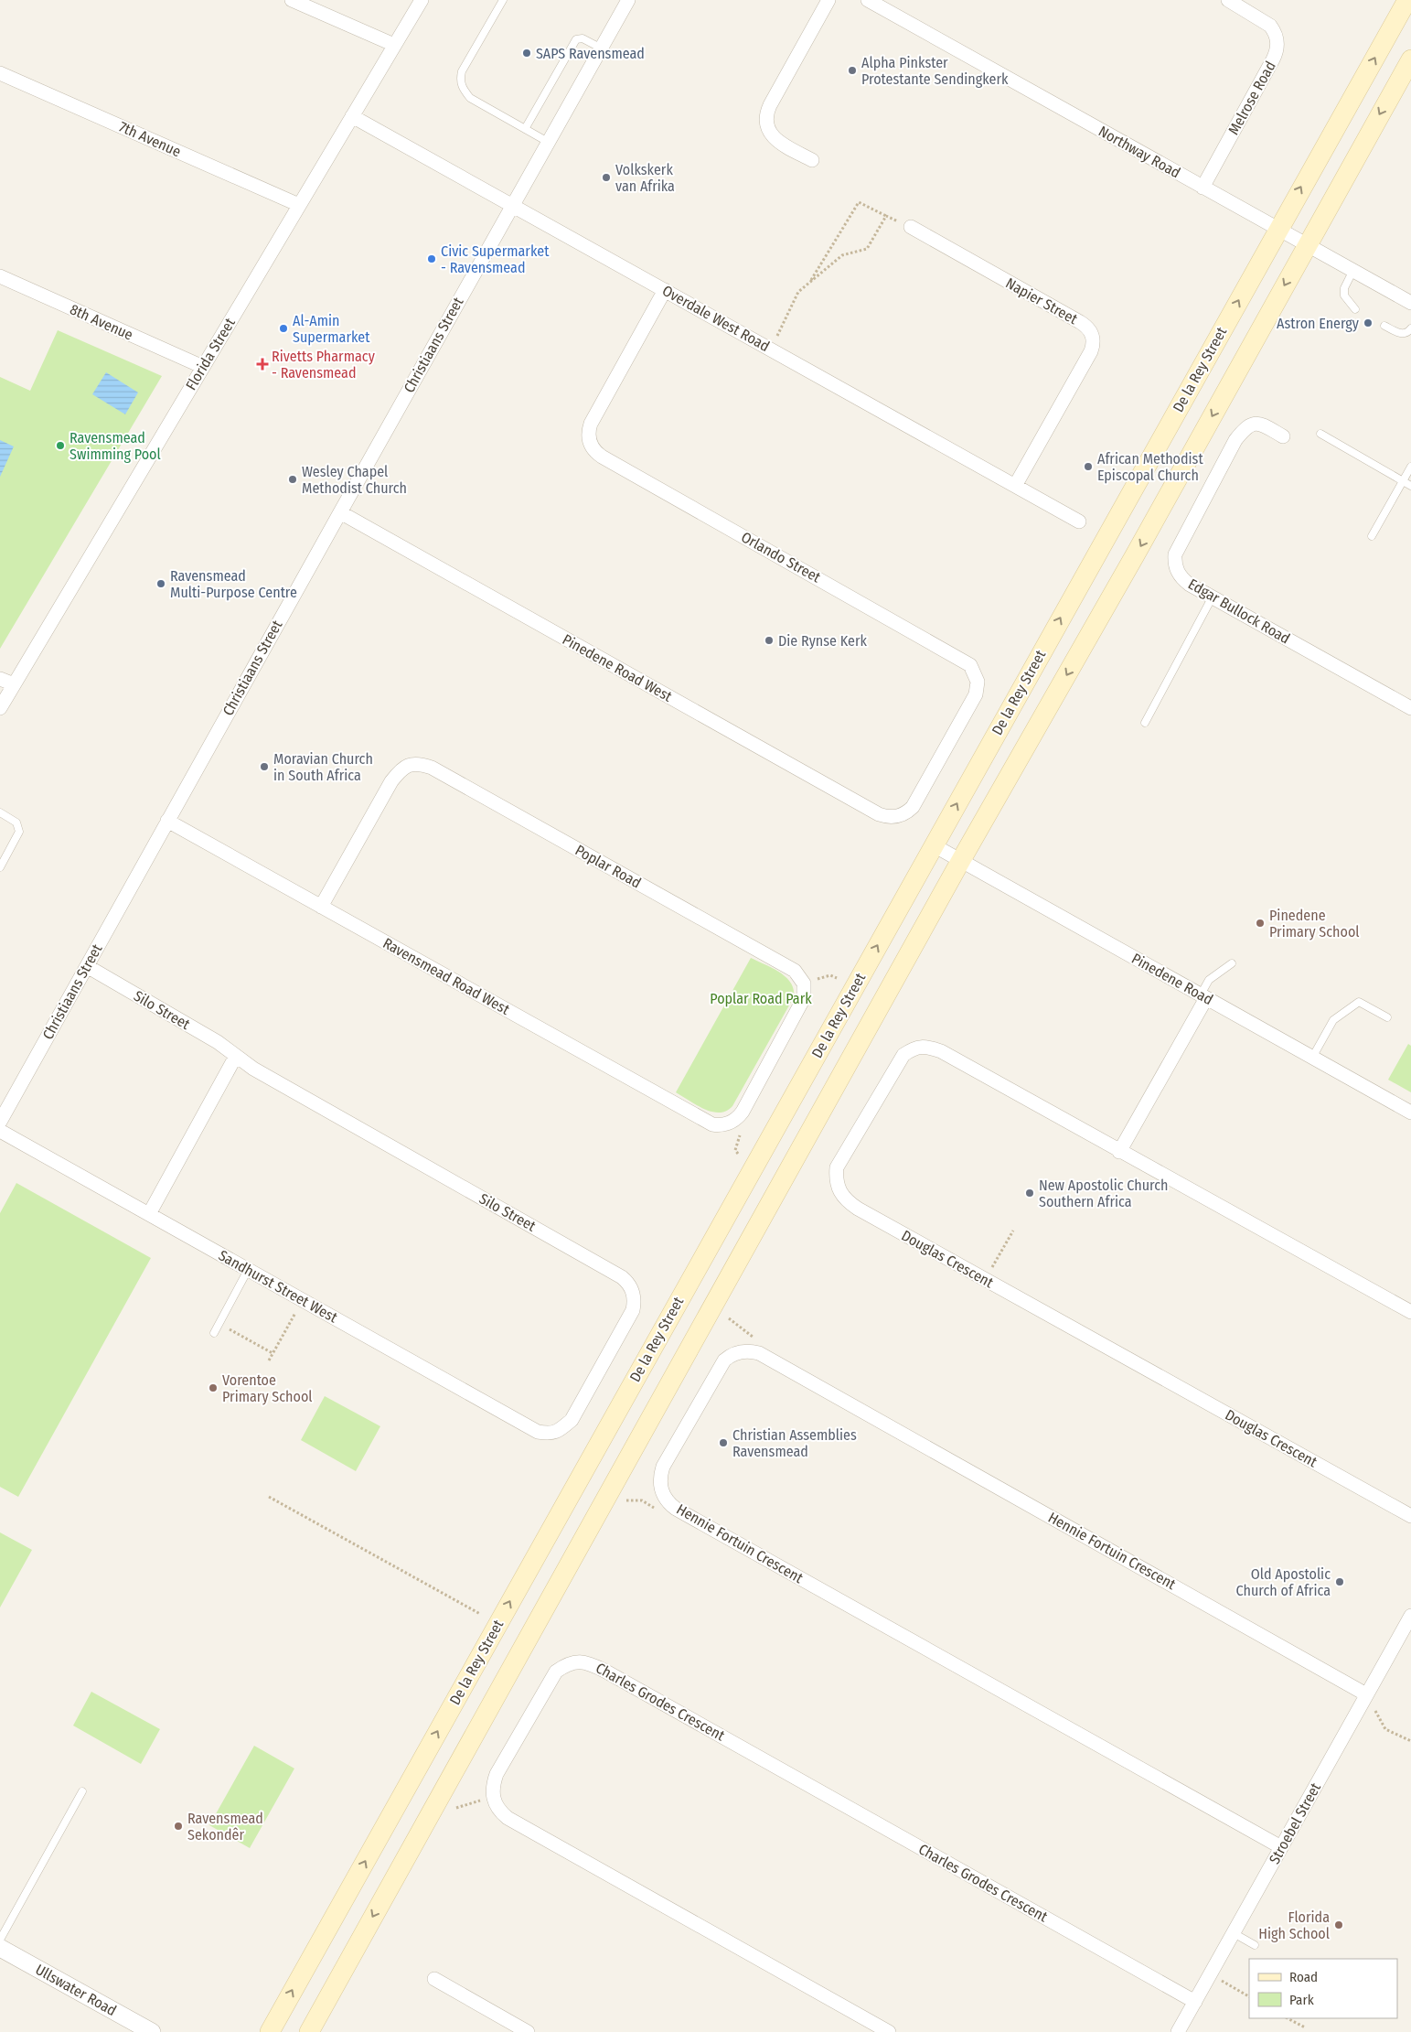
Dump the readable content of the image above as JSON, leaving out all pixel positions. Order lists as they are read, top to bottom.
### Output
{
  "streets": {
    "main road": ["De la Rey Street"],
    "street": [
      "Melrose Road",
      "7th Avenue",
      "Northway Road",
      "Napier Street",
      "Overdale West Road",
      "8th Avenue",
      "Christiaans Street",
      "Florida Street",
      "Orlando Street",
      "Edgar Bullock Road",
      "Pinedene Road West",
      "Poplar Road",
      "Ravensmead Road West",
      "Pinedene Road",
      "Silo Street",
      "Douglas Crescent",
      "Sandhurst Street West",
      "Hennie Fortuin Crescent",
      "Charles Grodes Crescent",
      "Stroebel Street",
      "Ullswater Road"
    ]
  },
  "crossings": [
    ["Melrose Road", "Northway Road"],
    ["7th Avenue", "Florida Street"],
    ["Northway Road", "De la Rey Street"],
    ["Napier Street", "Overdale West Road"],
    ["Overdale West Road", "Christiaans Street"],
    ["Overdale West Road", "Florida Street"],
    ["Overdale West Road", "Orlando Street"],
    ["8th Avenue", "Florida Street"],
    ["Christiaans Street", "Pinedene Road West"],
    ["Christiaans Street", "Ravensmead Road West"],
    ["Christiaans Street", "Silo Street"],
    ["De la Rey Street", "Pinedene Road"],
    ["Orlando Street", "Pinedene Road West"],
    ["Poplar Road", "Ravensmead Road West"],
    ["Silo Street", "Sandhurst Street West"],
    ["Hennie Fortuin Crescent", "Stroebel Street"],
    ["Charles Grodes Crescent", "Stroebel Street"]
  ],
  "parks": ["Poplar Road Park"],
  "places": {
    "other": [
      "SAPS Ravensmead",
      "Alpha Pinkster Protestante Sendingkerk",
      "Volkskerk van Afrika",
      "Civic Supermarket - Ravensmead",
      "Astron Energy",
      "Al-Amin Supermarket",
      "Ravensmead Swimming Pool",
      "African Methodist Episcopal Church",
      "Wesley Chapel Methodist Church",
      "Ravensmead Multi-Purpose Centre",
      "Die Rynse Kerk",
      "Moravian Church in South Africa",
      "Pinedene Primary School",
      "New Apostolic Church Southern Africa",
      "Vorentoe Primary School",
      "Christian Assemblies Ravensmead",
      "Old Apostolic Church of Africa",
      "Ravensmead Sekondêr",
      "Florida High School"
    ],
    "health": ["Rivetts Pharmacy - Ravensmead"]
  },
  "legend": ["Road", "Park"]
}
